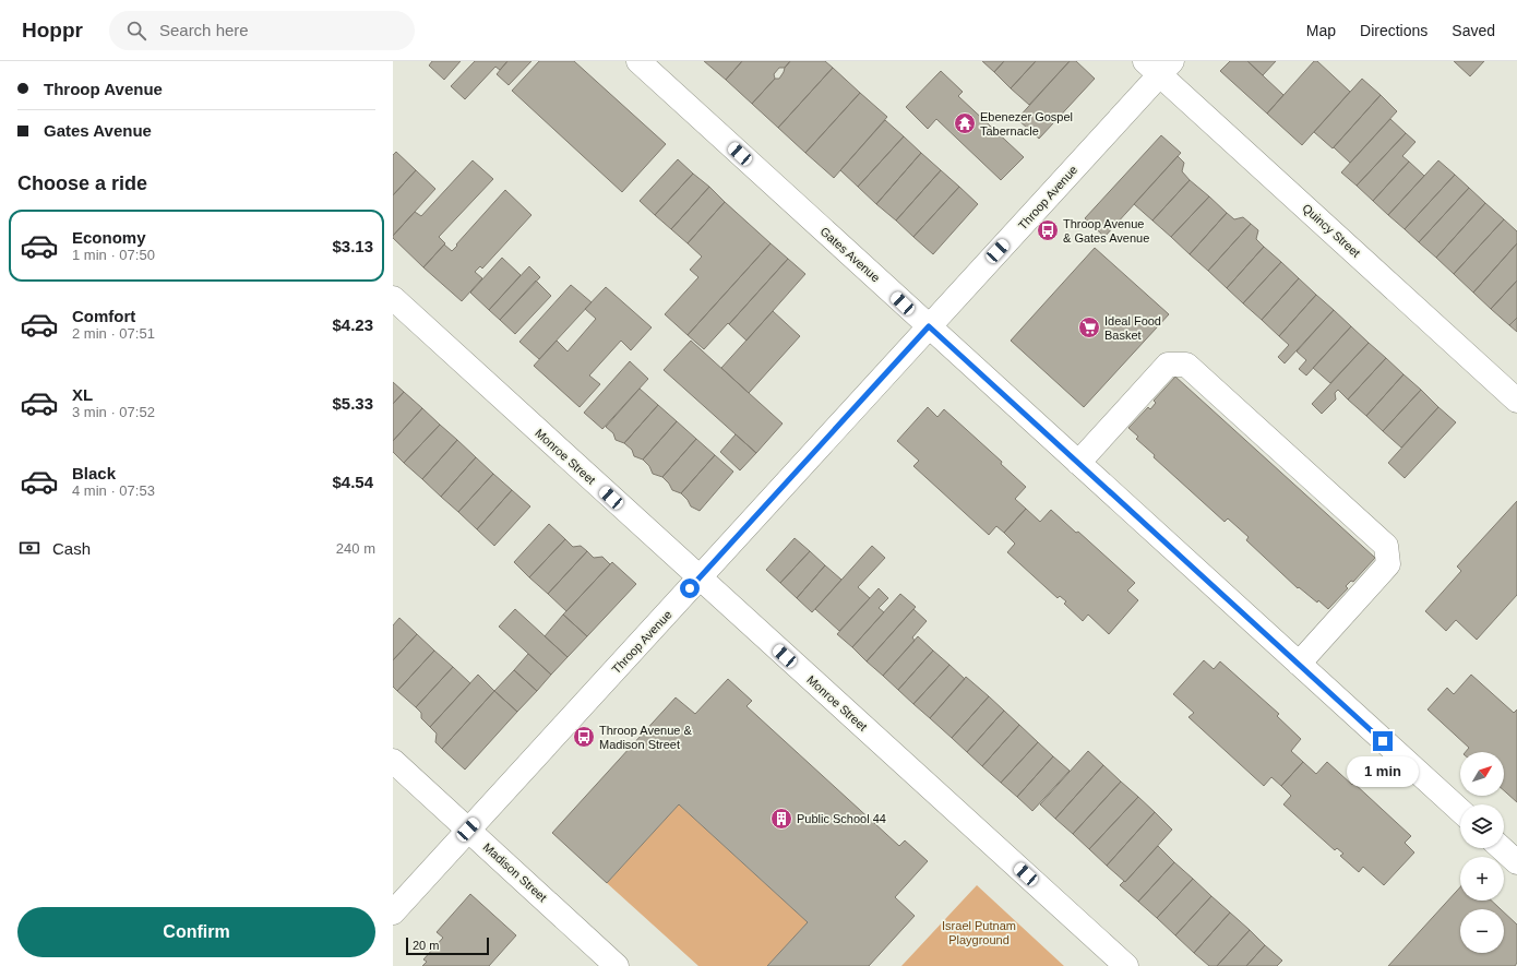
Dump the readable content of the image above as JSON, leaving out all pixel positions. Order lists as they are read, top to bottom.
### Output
{
  "streets": {
    "street": [
      "Throop Avenue",
      "Quincy Street",
      "Gates Avenue",
      "Monroe Street",
      "Madison Street"
    ]
  },
  "crossings": [
    ["Throop Avenue", "Quincy Street"],
    ["Throop Avenue", "Gates Avenue"],
    ["Throop Avenue", "Monroe Street"],
    ["Throop Avenue", "Madison Street"]
  ],
  "parks": ["Israel Putnam Playground"],
  "places": {
    "temple": ["Ebenezer Gospel Tabernacle"],
    "bus stop": ["Throop Avenue & Gates Avenue", "Throop Avenue & Madison Street"],
    "supermarket": ["Ideal Food Basket"],
    "building": ["Public School 44"]
  },
  "scale_bar": "20 m",
  "north": "top right",
  "page": {
    "header": "Hoppr",
    "search": "Search here",
    "nav": ["Map", "Directions", "Saved"],
    "banner": ["Throop Avenue", "Gates Avenue"],
    "heading": "Choose a ride",
    "list": [
      {
        "name": "Economy",
        "note": "1 min · 07:50",
        "value": "$3.13"
      },
      {
        "name": "Comfort",
        "note": "2 min · 07:51",
        "value": "$4.23"
      },
      {
        "name": "XL",
        "note": "3 min · 07:52",
        "value": "$5.33"
      },
      {
        "name": "Black",
        "note": "4 min · 07:53",
        "value": "$4.54"
      }
    ],
    "pay": ["Cash", "240 m"],
    "map_buttons": ["+", "−"],
    "bubble": "1 min",
    "buttons": "Confirm",
    "scale": "20 m"
  }
}
